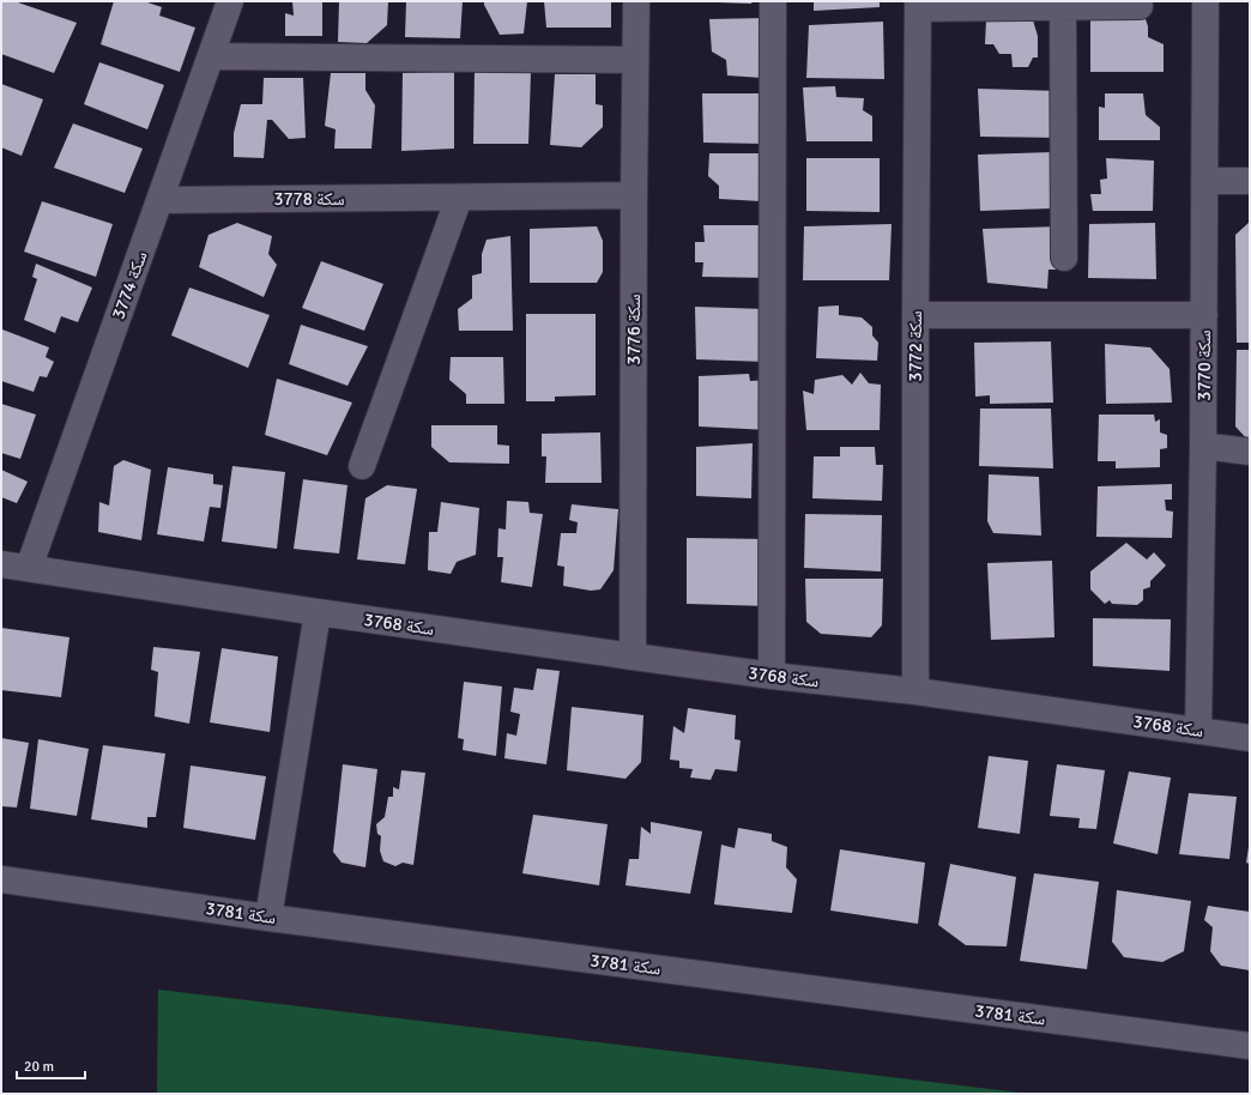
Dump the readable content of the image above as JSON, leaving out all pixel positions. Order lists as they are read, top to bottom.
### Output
{
  "streets": {
    "street": [
      "سكة 3778",
      "سكة 3774",
      "سكة 3776",
      "سكة 3772",
      "سكة 3770",
      "سكة 3768",
      "سكة 3781"
    ]
  },
  "crossings": [
    ["سكة 3778", "سكة 3774"],
    ["سكة 3778", "سكة 3776"],
    ["سكة 3774", "سكة 3768"],
    ["سكة 3776", "سكة 3768"],
    ["سكة 3772", "سكة 3768"],
    ["سكة 3770", "سكة 3768"]
  ],
  "scale_bar": "20 m"
}
